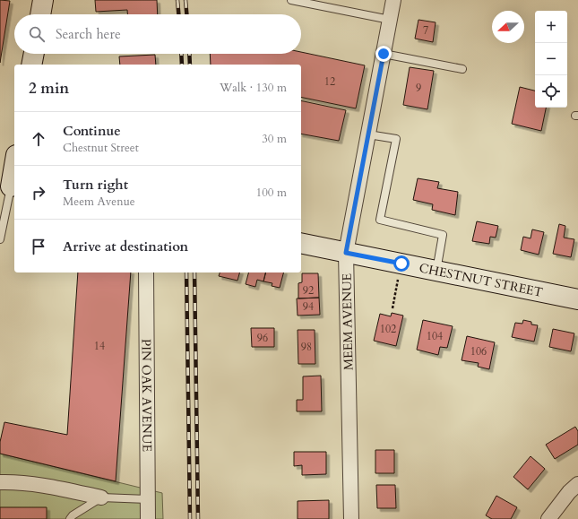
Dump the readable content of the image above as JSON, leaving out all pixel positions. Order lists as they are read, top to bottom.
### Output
{
  "streets": {
    "street": ["CHESTNUT STREET", "MEEM AVENUE", "PIN OAK AVENUE"]
  },
  "crossings": [
    ["CHESTNUT STREET", "MEEM AVENUE"]
  ],
  "house_numbers": [
    "7",
    "12",
    "9",
    "92",
    "94",
    "102",
    "104",
    "96",
    "14",
    "98",
    "106"
  ],
  "north": "left",
  "page": {
    "map_buttons": ["+", "−"],
    "search": "Search here",
    "heading": ["2 min", "Walk · 130 m"],
    "list": [
      ["Continue", "Chestnut Street", "30 m"],
      ["Turn right", "Meem Avenue", "100 m"],
      "Arrive at destination"
    ]
  }
}
